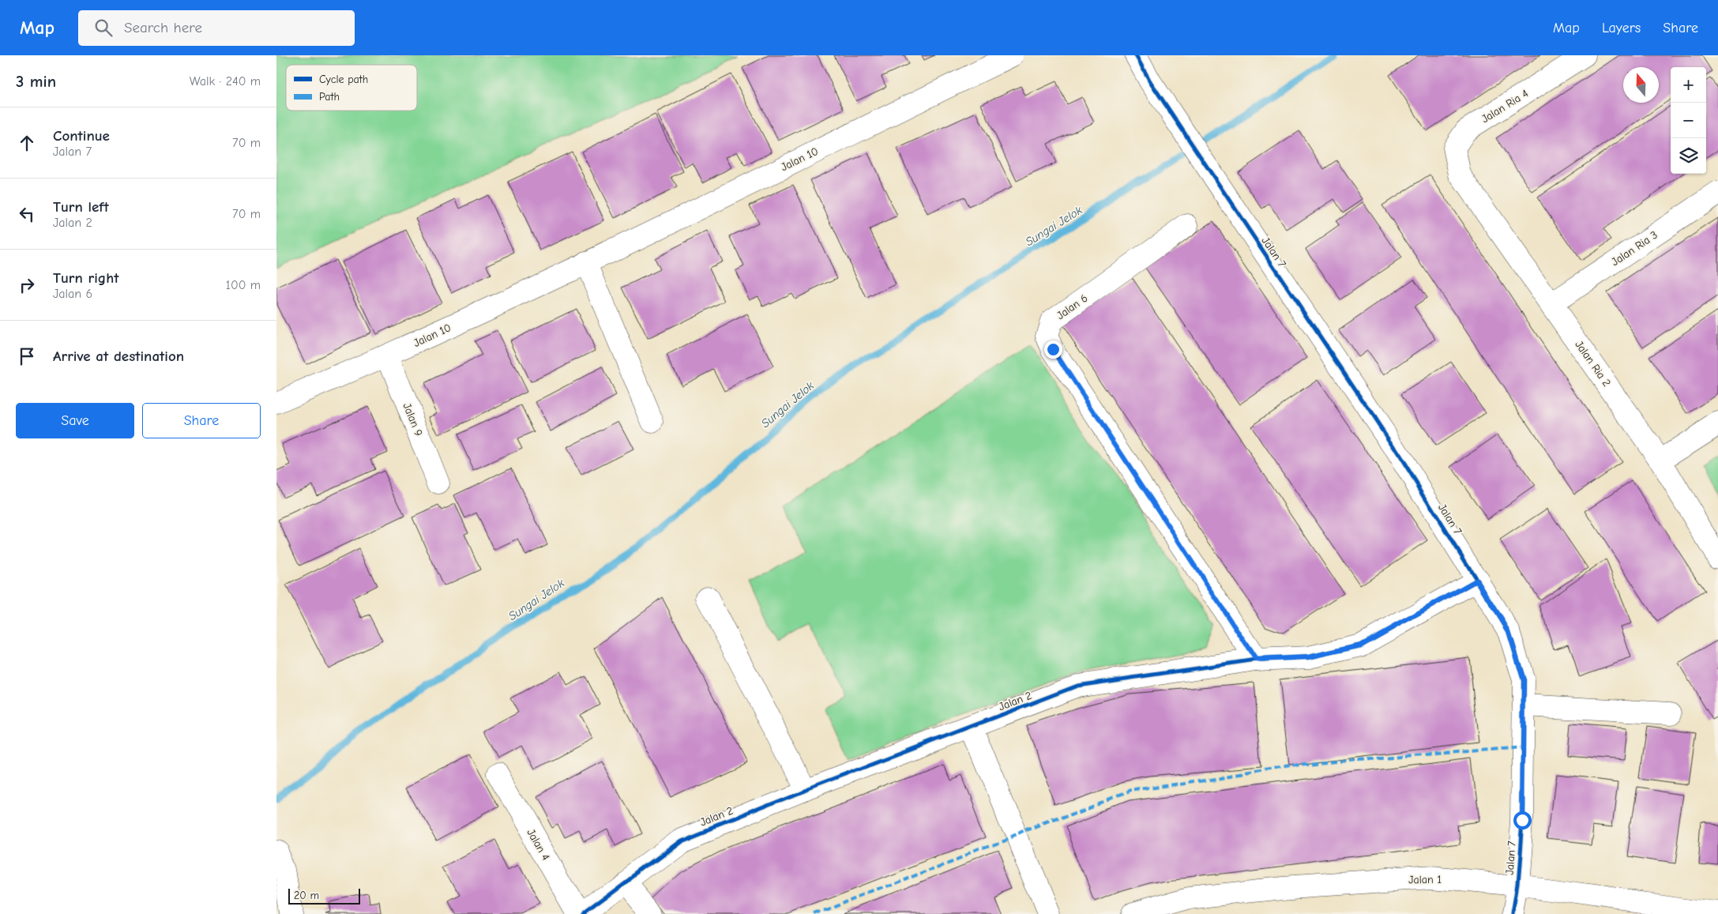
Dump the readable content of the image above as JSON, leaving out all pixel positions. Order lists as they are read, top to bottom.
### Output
{
  "streets": {
    "street": [
      "Jalan Ria 4",
      "Jalan 10",
      "Jalan Ria 3",
      "Jalan 7",
      "Jalan 6",
      "Jalan Ria 2",
      "Jalan 9",
      "Jalan 2",
      "Jalan 4",
      "Jalan 1"
    ]
  },
  "crossings": [
    ["Jalan Ria 4", "Jalan Ria 2"],
    ["Jalan 10", "Jalan 9"],
    ["Jalan Ria 3", "Jalan Ria 2"],
    ["Jalan 7", "Jalan 2"],
    ["Jalan 7", "Jalan 1"],
    ["Jalan 6", "Jalan 2"]
  ],
  "water": ["Sungai Jelok"],
  "legend": ["Cycle path", "Path"],
  "scale_bar": "20 m",
  "north": "top",
  "page": {
    "header": "Map",
    "search": "Search here",
    "nav": ["Map", "Layers", "Share"],
    "heading": ["3 min", "Walk · 240 m"],
    "map_buttons": ["+", "−"],
    "list": [
      ["Continue", "Jalan 7", "70 m"],
      ["Turn left", "Jalan 2", "70 m"],
      ["Turn right", "Jalan 6", "100 m"],
      "Arrive at destination"
    ],
    "buttons": ["Save", "Share"],
    "scale": "20 m"
  }
}
